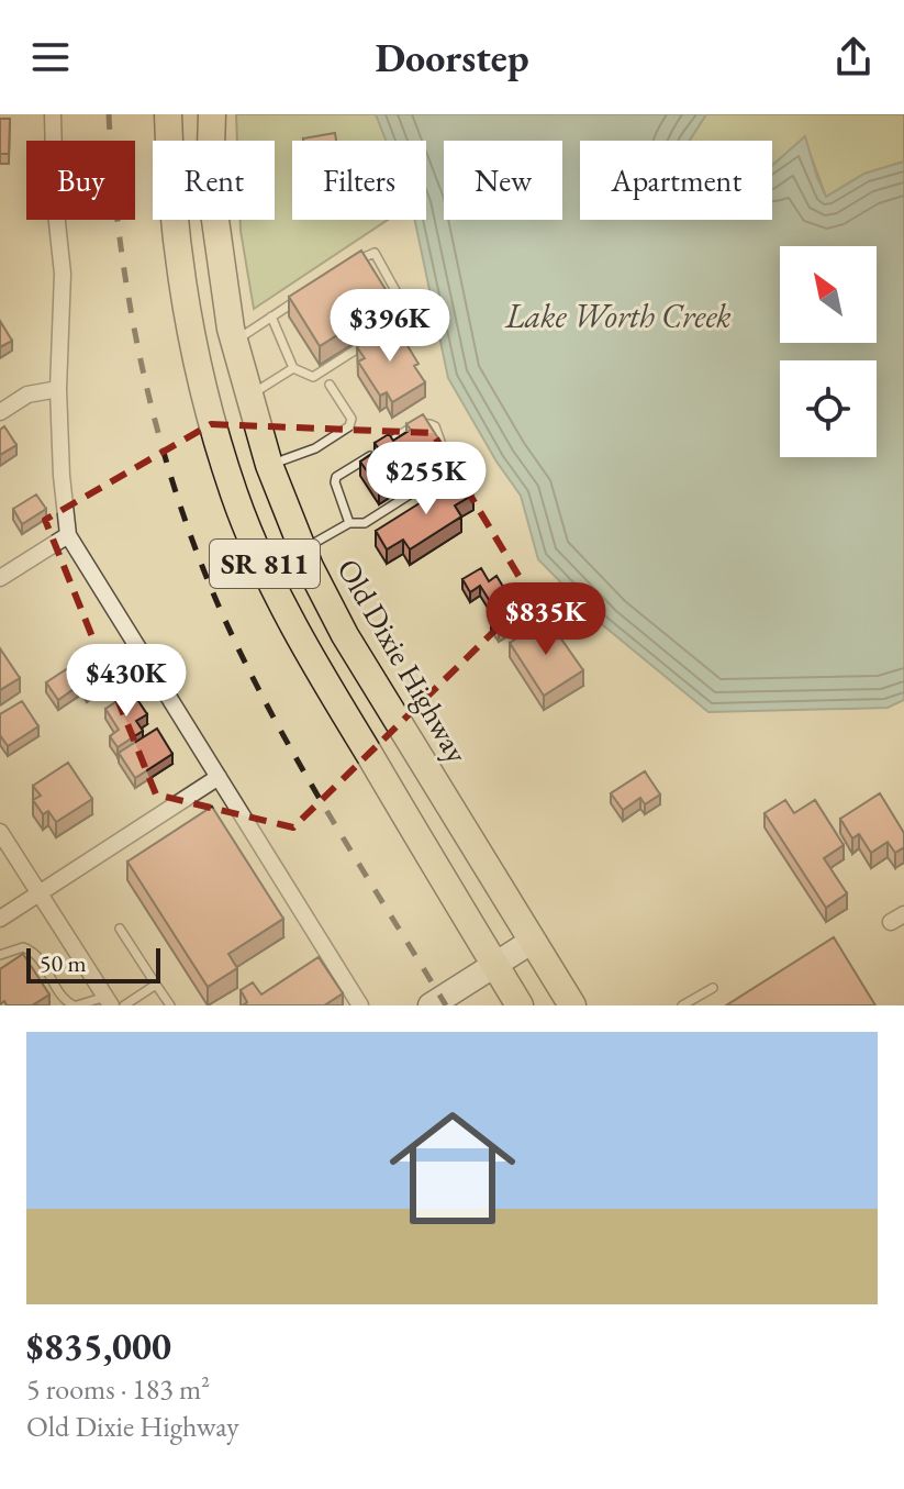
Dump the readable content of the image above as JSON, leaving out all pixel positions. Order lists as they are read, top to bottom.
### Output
{
  "streets": {
    "main road": ["SR 811", "Old Dixie Highway"]
  },
  "water": ["Lake Worth Creek"],
  "scale_bar": "50 m",
  "north": "top left",
  "page": {
    "header": "Doorstep",
    "chip": [
      "Buy",
      "Rent",
      "Filters",
      "New",
      "Apartment"
    ],
    "price": [
      "$396K",
      "$255K",
      "$835K",
      "$430K"
    ],
    "scale": "50 m",
    "list": [
      {
        "name": "$835,000",
        "note": "5 rooms · 183 m² · Old Dixie Highway"
      }
    ]
  }
}
